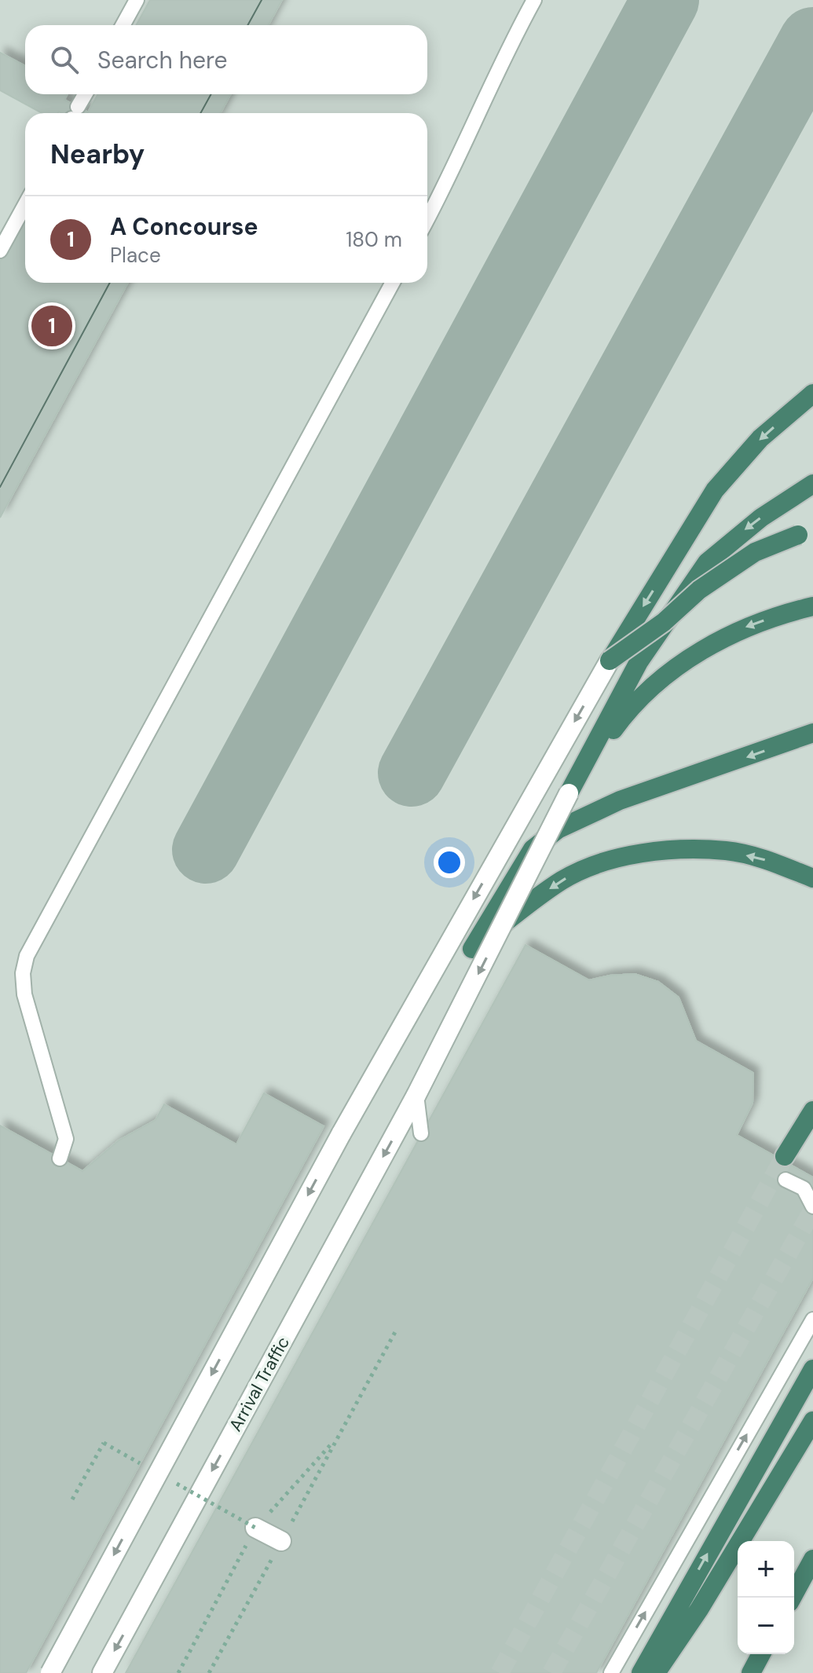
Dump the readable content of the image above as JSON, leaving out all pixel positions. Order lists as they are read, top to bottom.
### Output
{
  "streets": {
    "street": ["Arrival Traffic"]
  },
  "page": {
    "search": "Search here",
    "heading": "Nearby",
    "list": [
      {
        "mark": "1",
        "name": "A Concourse",
        "note": "Place",
        "value": "180 m"
      }
    ],
    "pins": "1",
    "map_buttons": ["+", "−"]
  }
}
